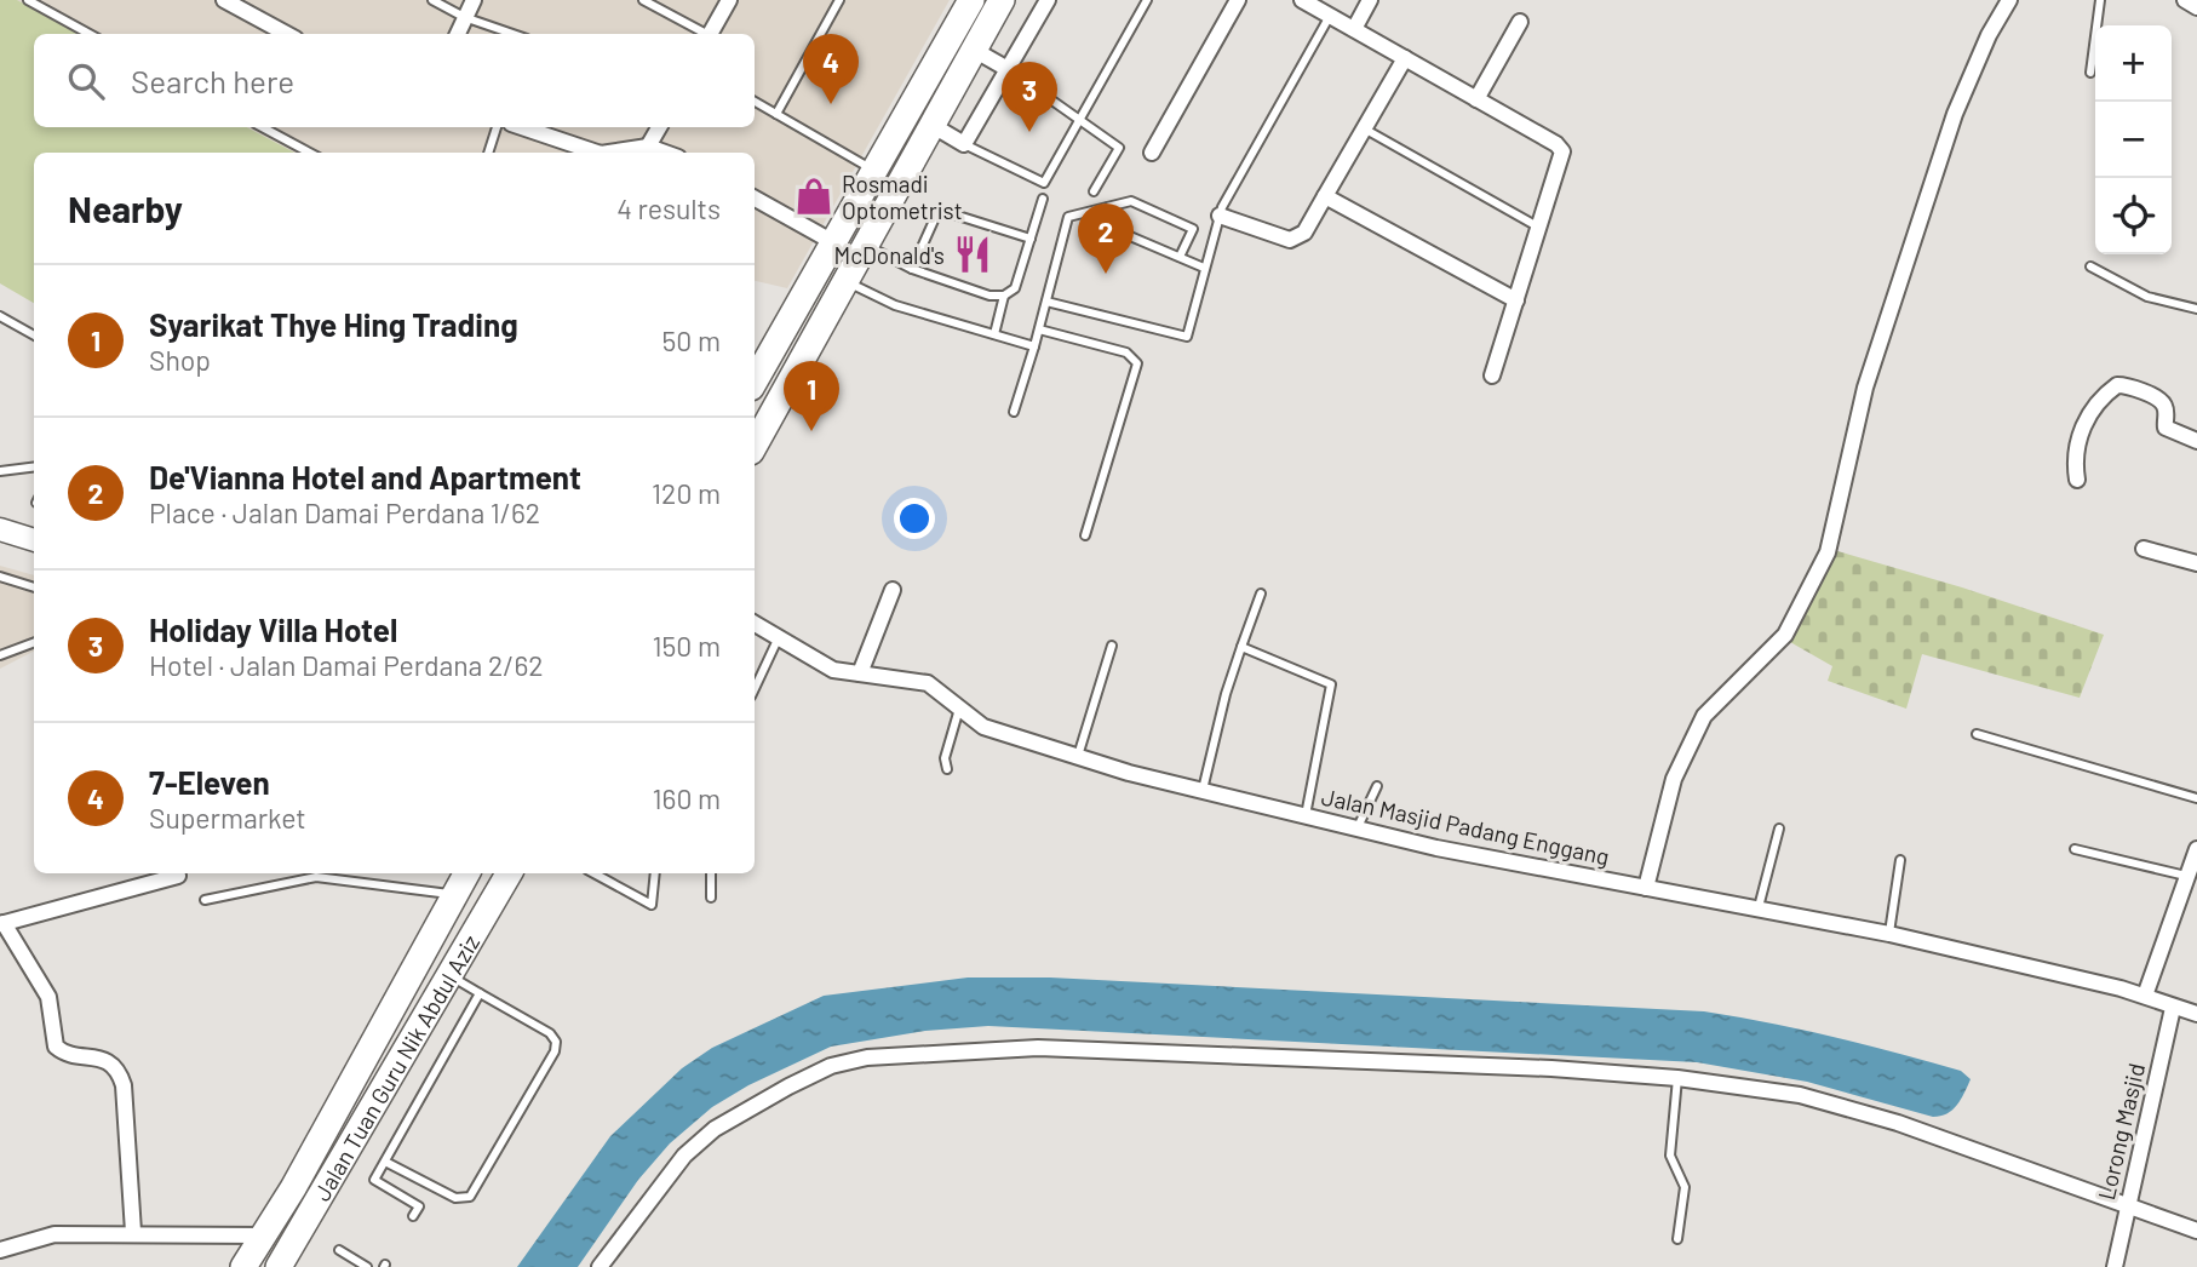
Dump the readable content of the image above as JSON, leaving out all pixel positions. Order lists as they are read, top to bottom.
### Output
{
  "streets": {
    "main road": ["Jalan Tuan Guru Nik Abdul Aziz"],
    "street": ["Jalan Masjid Padang Enggang", "Lorong Masjid"]
  },
  "crossings": [
    ["Jalan Masjid Padang Enggang", "Lorong Masjid"]
  ],
  "places": {
    "shop": ["Rosmadi Optometrist"],
    "restaurant": ["McDonald's"]
  },
  "page": {
    "map_buttons": ["+", "−"],
    "pins": [
      "4",
      "3",
      "2",
      "1"
    ],
    "search": "Search here",
    "heading": ["Nearby", "4 results"],
    "list": [
      {
        "mark": "1",
        "name": "Syarikat Thye Hing Trading",
        "note": "Shop",
        "value": "50 m"
      },
      {
        "mark": "2",
        "name": "De'Vianna Hotel and Apartment",
        "note": "Place · Jalan Damai Perdana 1/62",
        "value": "120 m"
      },
      {
        "mark": "3",
        "name": "Holiday Villa Hotel",
        "note": "Hotel · Jalan Damai Perdana 2/62",
        "value": "150 m"
      },
      {
        "mark": "4",
        "name": "7-Eleven",
        "note": "Supermarket",
        "value": "160 m"
      }
    ]
  }
}
